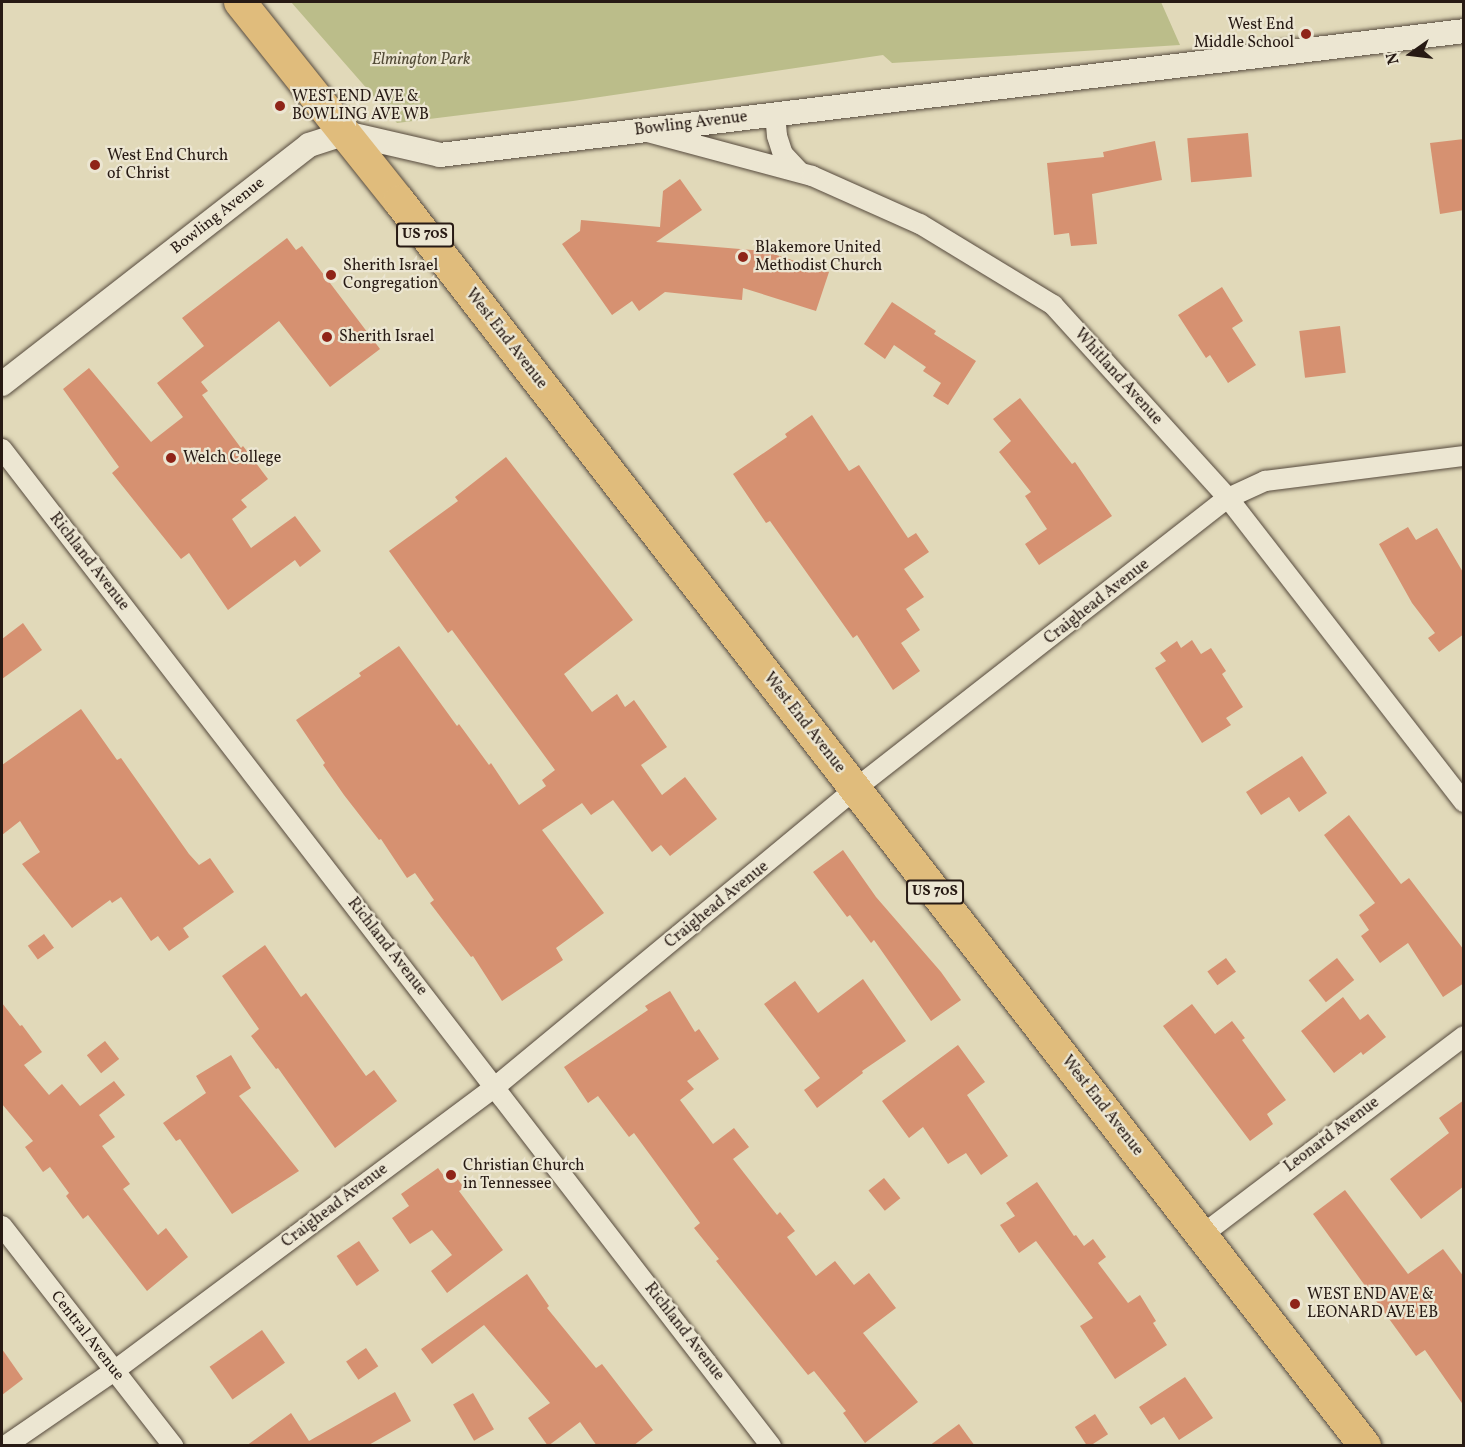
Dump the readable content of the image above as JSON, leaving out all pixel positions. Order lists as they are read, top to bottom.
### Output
{
  "streets": {
    "main road": ["US 70S", "West End Avenue"],
    "street": [
      "Bowling Avenue",
      "Whitland Avenue",
      "Richland Avenue",
      "Craighead Avenue",
      "Leonard Avenue",
      "Central Avenue"
    ]
  },
  "crossings": [
    ["Bowling Avenue", "West End Avenue"],
    ["Bowling Avenue", "Whitland Avenue"],
    ["West End Avenue", "Craighead Avenue"],
    ["West End Avenue", "Leonard Avenue"],
    ["Whitland Avenue", "Craighead Avenue"],
    ["Richland Avenue", "Craighead Avenue"],
    ["Craighead Avenue", "Central Avenue"]
  ],
  "parks": ["Elmington Park"],
  "places": [
    "West End Middle School",
    "WEST END AVE & BOWLING AVE WB",
    "West End Church of Christ",
    "Blakemore United Methodist Church",
    "Sherith Israel Congregation",
    "Sherith Israel",
    "Welch College",
    "Christian Church in Tennessee",
    "WEST END AVE & LEONARD AVE EB"
  ],
  "north": "left"
}
